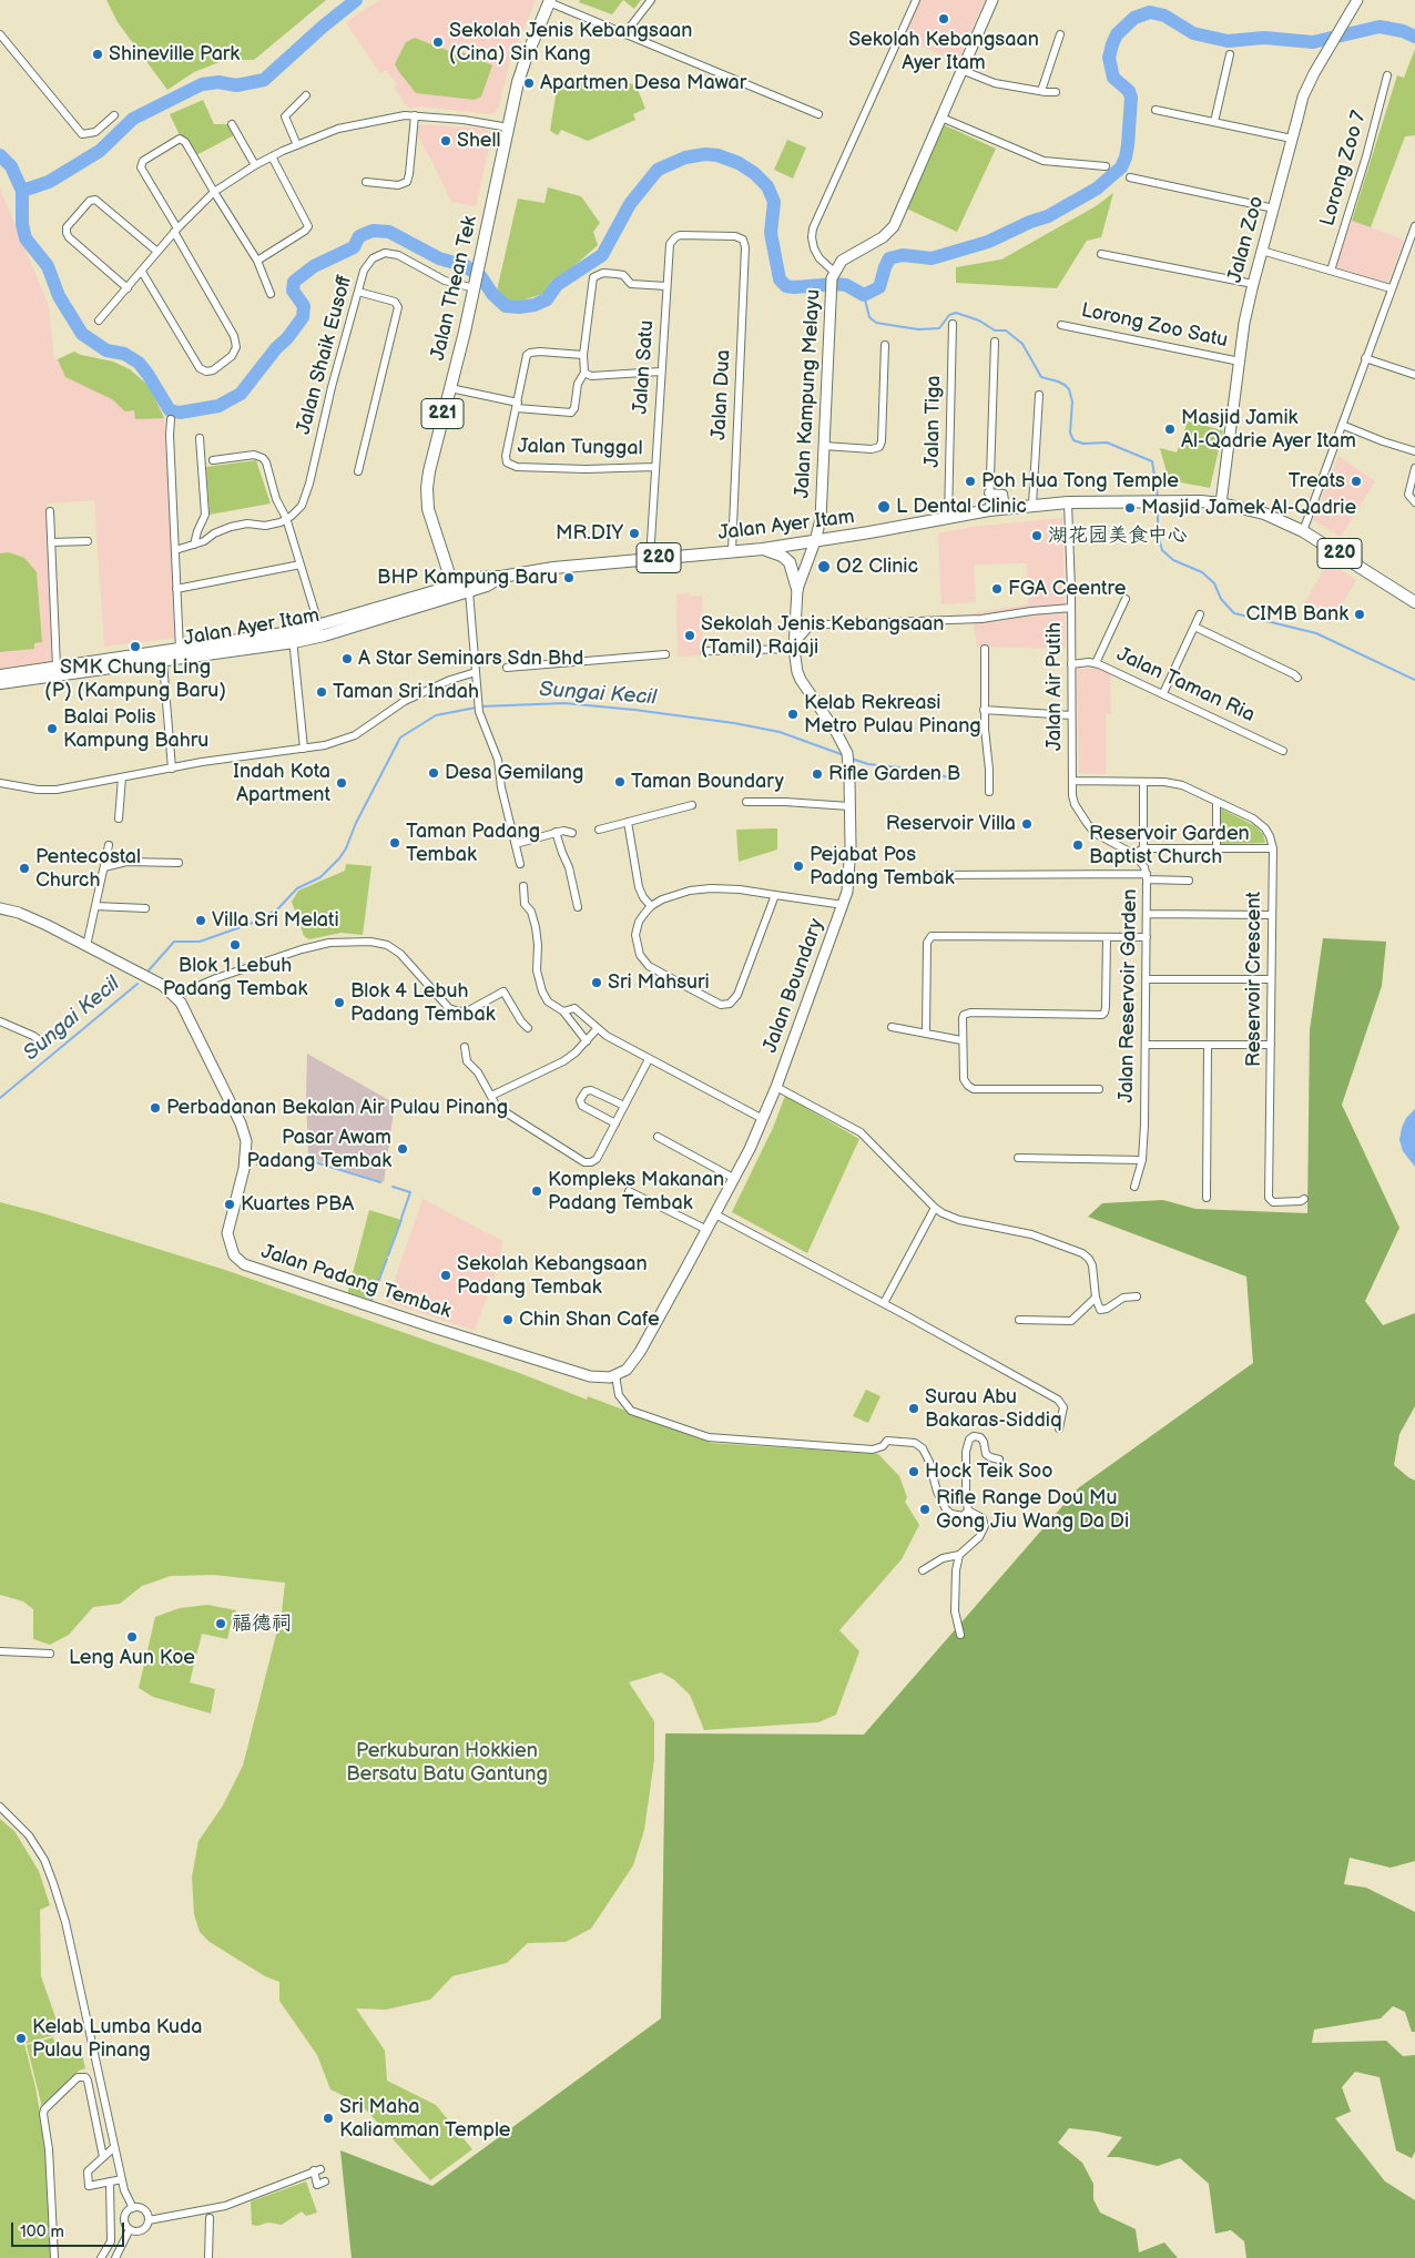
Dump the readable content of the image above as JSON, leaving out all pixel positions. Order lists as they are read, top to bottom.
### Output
{
  "streets": {
    "main road": [
      "Jalan Thean Tek",
      "221",
      "Jalan Ayer Itam",
      "220"
    ],
    "street": [
      "Lorong Zoo 7",
      "Jalan Zoo",
      "Lorong Zoo Satu",
      "Jalan Shaik Eusoff",
      "Jalan Satu",
      "Jalan Kampung Melayu",
      "Jalan Dua",
      "Jalan Tiga",
      "Jalan Tunggal",
      "Jalan Taman Ria",
      "Jalan Air Putih",
      "Reservoir Crescent",
      "Jalan Boundary",
      "Jalan Reservoir Garden",
      "Jalan Padang Tembak"
    ]
  },
  "crossings": [
    ["Jalan Zoo", "Lorong Zoo Satu"],
    ["Jalan Zoo", "Jalan Ayer Itam"],
    ["Jalan Thean Tek", "Jalan Shaik Eusoff"],
    ["Jalan Thean Tek", "Jalan Ayer Itam"],
    ["Jalan Satu", "Jalan Dua"],
    ["Jalan Satu", "Jalan Tunggal"],
    ["Jalan Satu", "Jalan Ayer Itam"],
    ["Jalan Kampung Melayu", "Jalan Ayer Itam"],
    ["Jalan Kampung Melayu", "Jalan Boundary"],
    ["Jalan Dua", "Jalan Ayer Itam"],
    ["Jalan Tiga", "Jalan Ayer Itam"],
    ["Jalan Ayer Itam", "Jalan Air Putih"],
    ["Jalan Ayer Itam", "Jalan Boundary"],
    ["Jalan Taman Ria", "Jalan Air Putih"],
    ["Jalan Air Putih", "Jalan Reservoir Garden"],
    ["Jalan Boundary", "Jalan Padang Tembak"]
  ],
  "water": ["Sungai Kecil"],
  "parks": ["Perkuburan Hokkien Bersatu Batu Gantung"],
  "places": [
    "Sekolah Kebangsaan Ayer Itam",
    "Sekolah Jenis Kebangsaan (Cina) Sin Kang",
    "Shineville Park",
    "Apartmen Desa Mawar",
    "Shell",
    "Masjid Jamik Al-Qadrie Ayer Itam",
    "Poh Hua Tong Temple",
    "Treats",
    "L Dental Clinic",
    "Masjid Jamek Al-Qadrie",
    "MR.DIY",
    "湖花园美食中心",
    "O2 Clinic",
    "BHP Kampung Baru",
    "FGA Ceentre",
    "CIMB Bank",
    "Sekolah Jenis Kebangsaan (Tamil) Rajaji",
    "SMK Chung Ling (P) (Kampung Baru)",
    "A Star Seminars Sdn Bhd",
    "Taman Sri Indah",
    "Kelab Rekreasi Metro Pulau Pinang",
    "Balai Polis Kampung Bahru",
    "Desa Gemilang",
    "Rifle Garden B",
    "Taman Boundary",
    "Indah Kota Apartment",
    "Reservoir Villa",
    "Taman Padang Tembak",
    "Reservoir Garden Baptist Church",
    "Pejabat Pos Padang Tembak",
    "Pentecostal Church",
    "Villa Sri Melati",
    "Blok 1 Lebuh Padang Tembak",
    "Sri Mahsuri",
    "Blok 4 Lebuh Padang Tembak",
    "Perbadanan Bekalan Air Pulau Pinang",
    "Pasar Awam Padang Tembak",
    "Kompleks Makanan Padang Tembak",
    "Kuartes PBA",
    "Sekolah Kebangsaan Padang Tembak",
    "Chin Shan Cafe",
    "Surau Abu Bakaras-Siddiq",
    "Hock Teik Soo",
    "Rifle Range Dou Mu Gong Jiu Wang Da Di",
    "福德祠",
    "Leng Aun Koe",
    "Kelab Lumba Kuda Pulau Pinang",
    "Sri Maha Kaliamman Temple"
  ],
  "scale_bar": "100 m"
}
